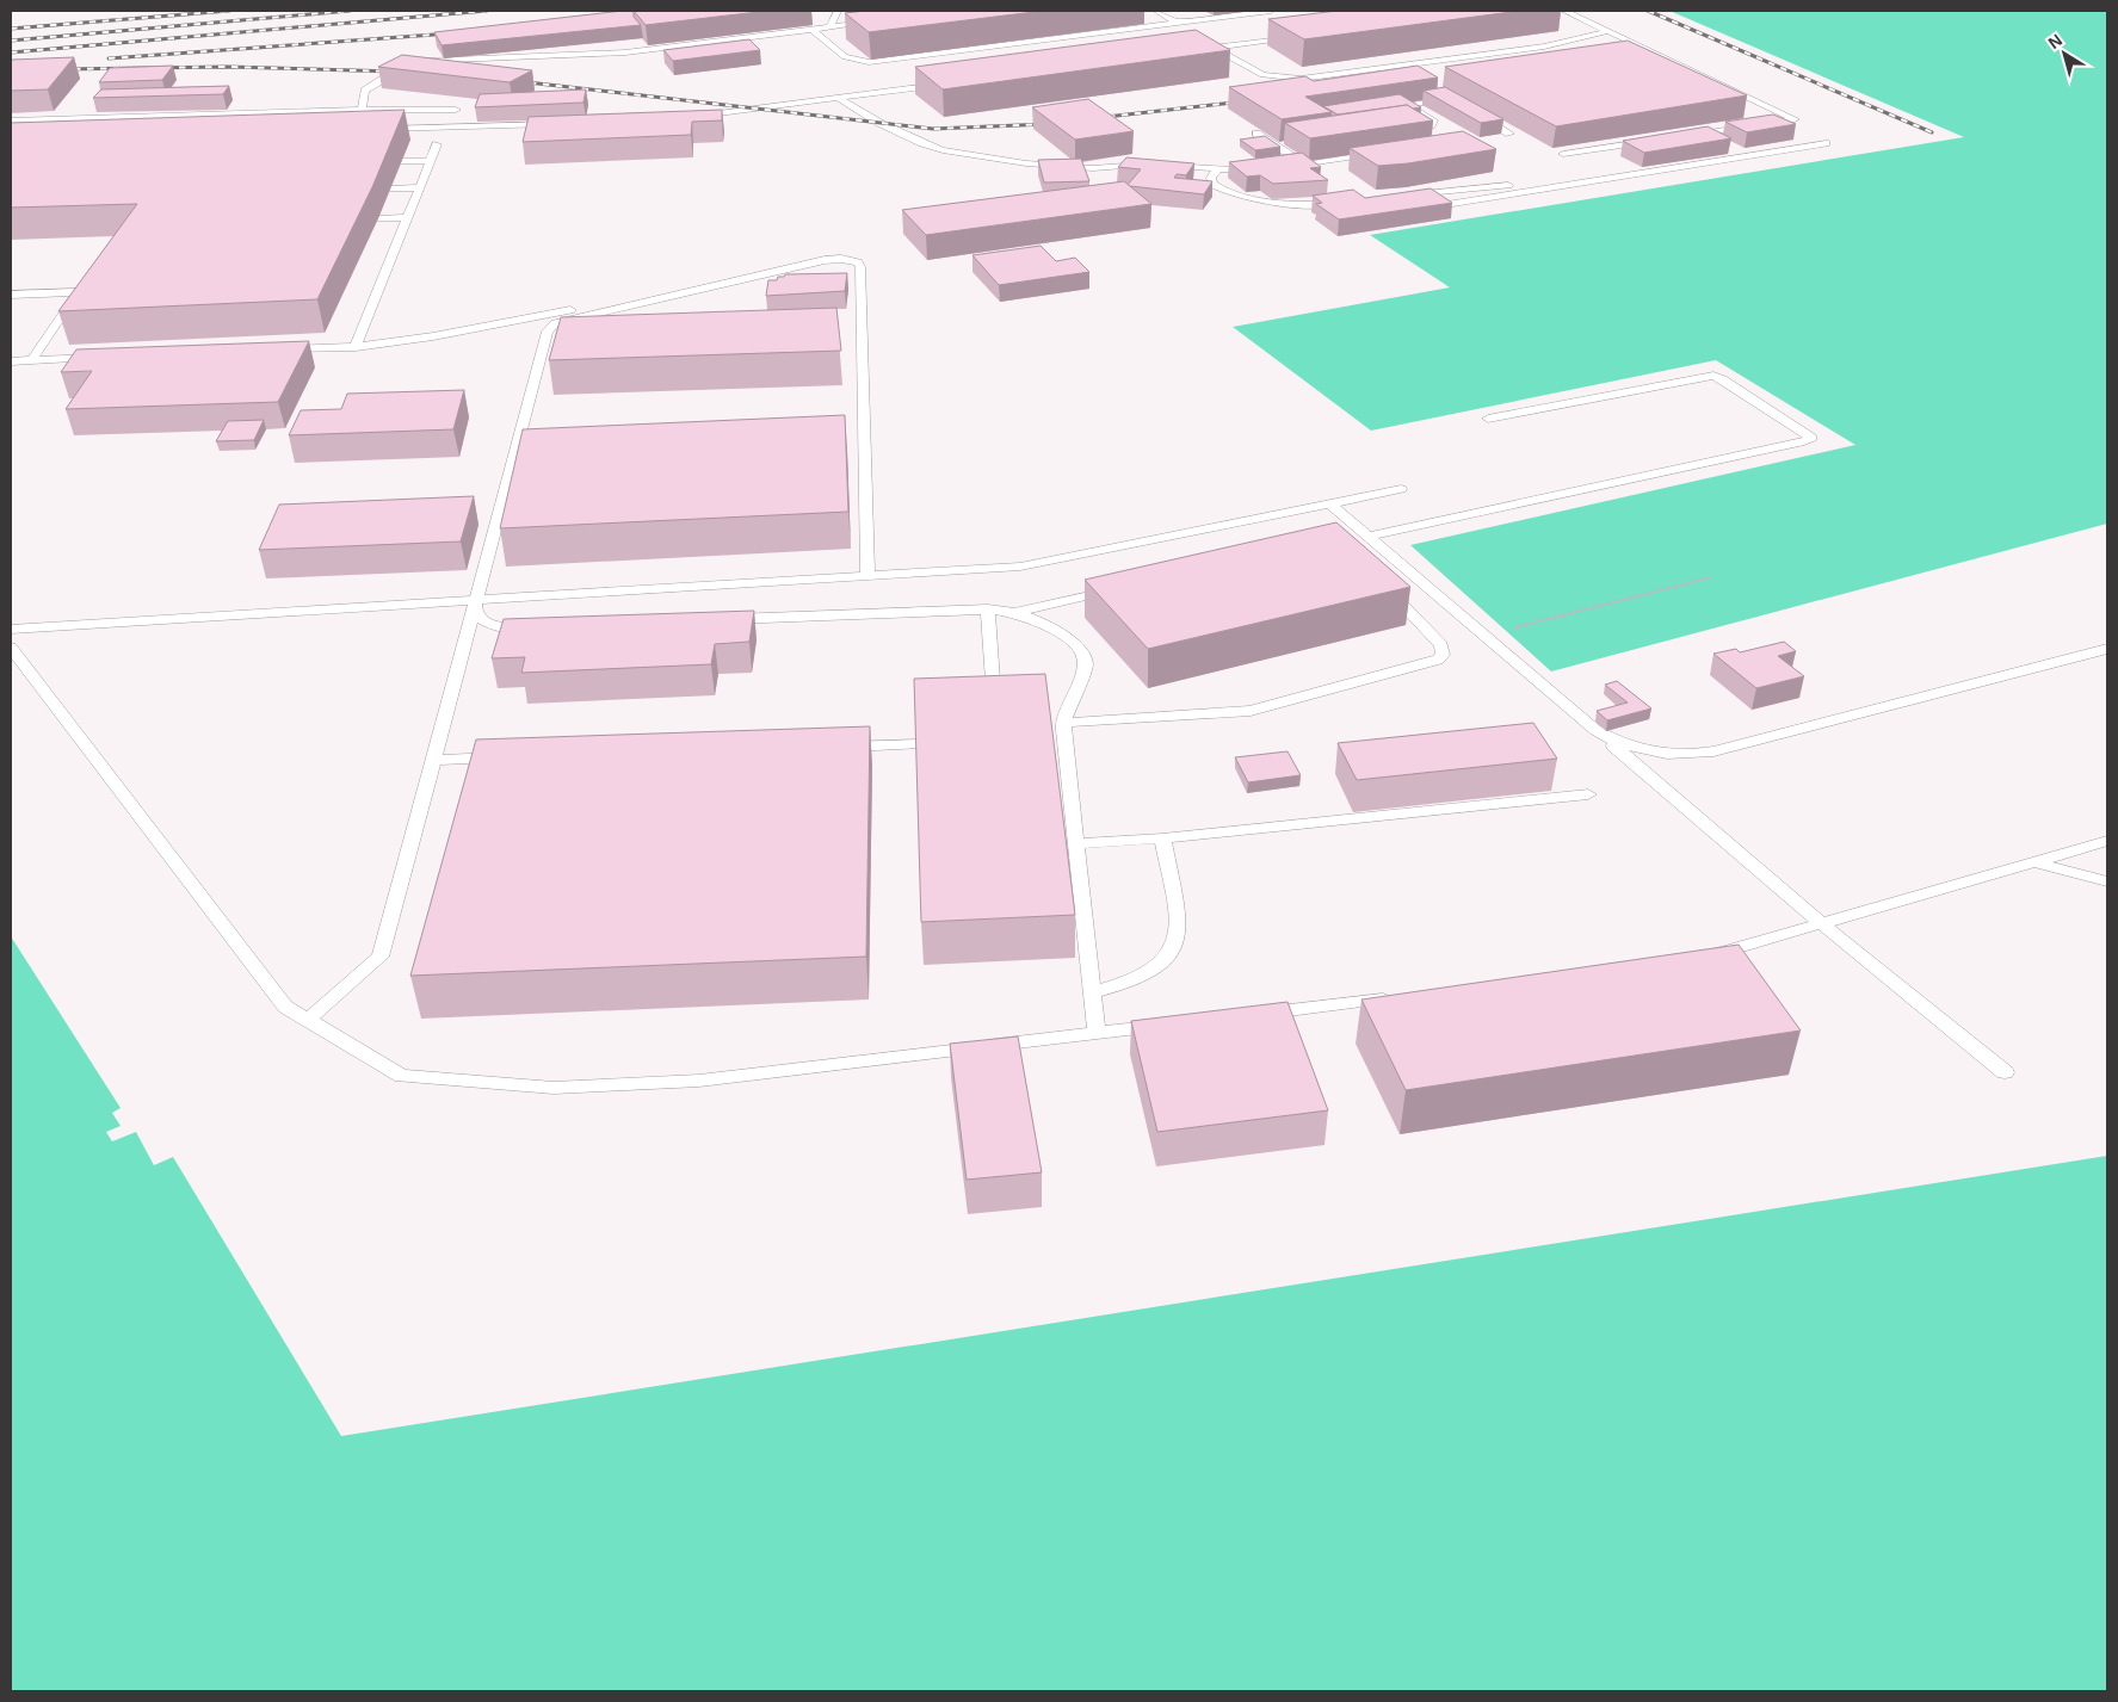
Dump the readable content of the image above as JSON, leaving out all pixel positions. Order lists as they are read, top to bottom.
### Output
{
  "north": "top left"
}
